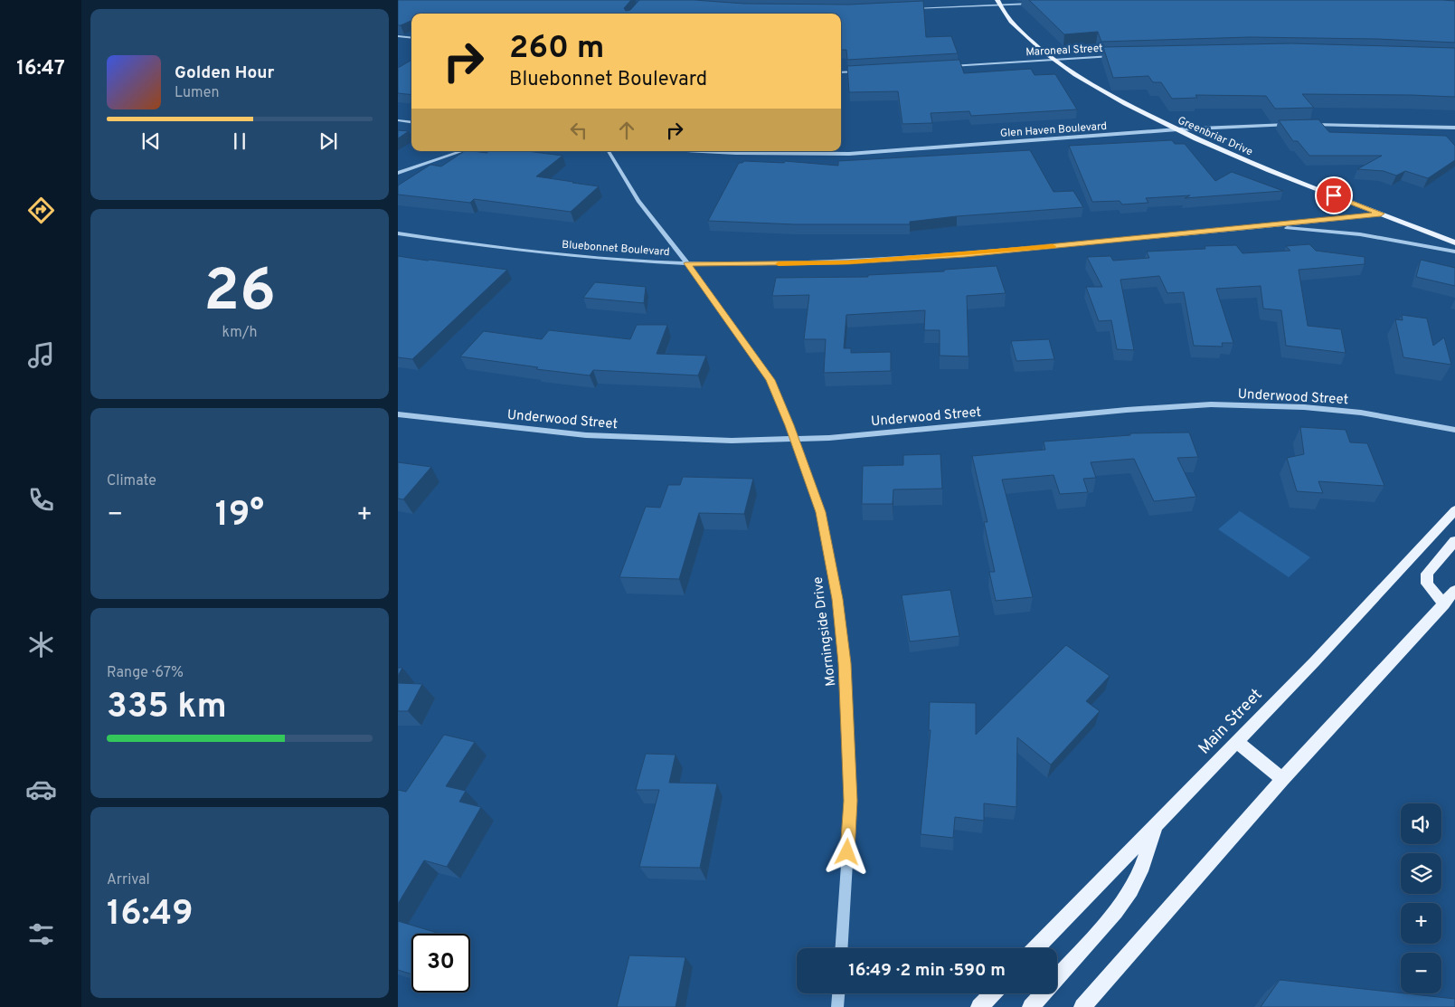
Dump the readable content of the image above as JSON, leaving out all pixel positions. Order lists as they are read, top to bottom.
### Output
{
  "streets": {
    "main road": ["Greenbriar Drive", "Main Street"],
    "street": [
      "Maroneal Street",
      "Glen Haven Boulevard",
      "Bluebonnet Boulevard",
      "Underwood Street",
      "Morningside Drive"
    ]
  },
  "crossings": [
    ["Maroneal Street", "Greenbriar Drive"],
    ["Glen Haven Boulevard", "Greenbriar Drive"],
    ["Greenbriar Drive", "Bluebonnet Boulevard"],
    ["Bluebonnet Boulevard", "Morningside Drive"],
    ["Underwood Street", "Morningside Drive"]
  ],
  "page": {
    "tabs": "16:47",
    "turn": ["260 m", "Bluebonnet Boulevard"],
    "song": ["Golden Hour", "Lumen"],
    "tile": [
      ["26", "km/h"],
      "Climate",
      ["Range · 67%", "335 km"],
      ["Arrival", "16:49"]
    ],
    "heat": ["−", "19°", "+"],
    "map_buttons": ["+", "−"],
    "limit": "30",
    "trip": "16:49 · 2 min · 590 m"
  }
}
